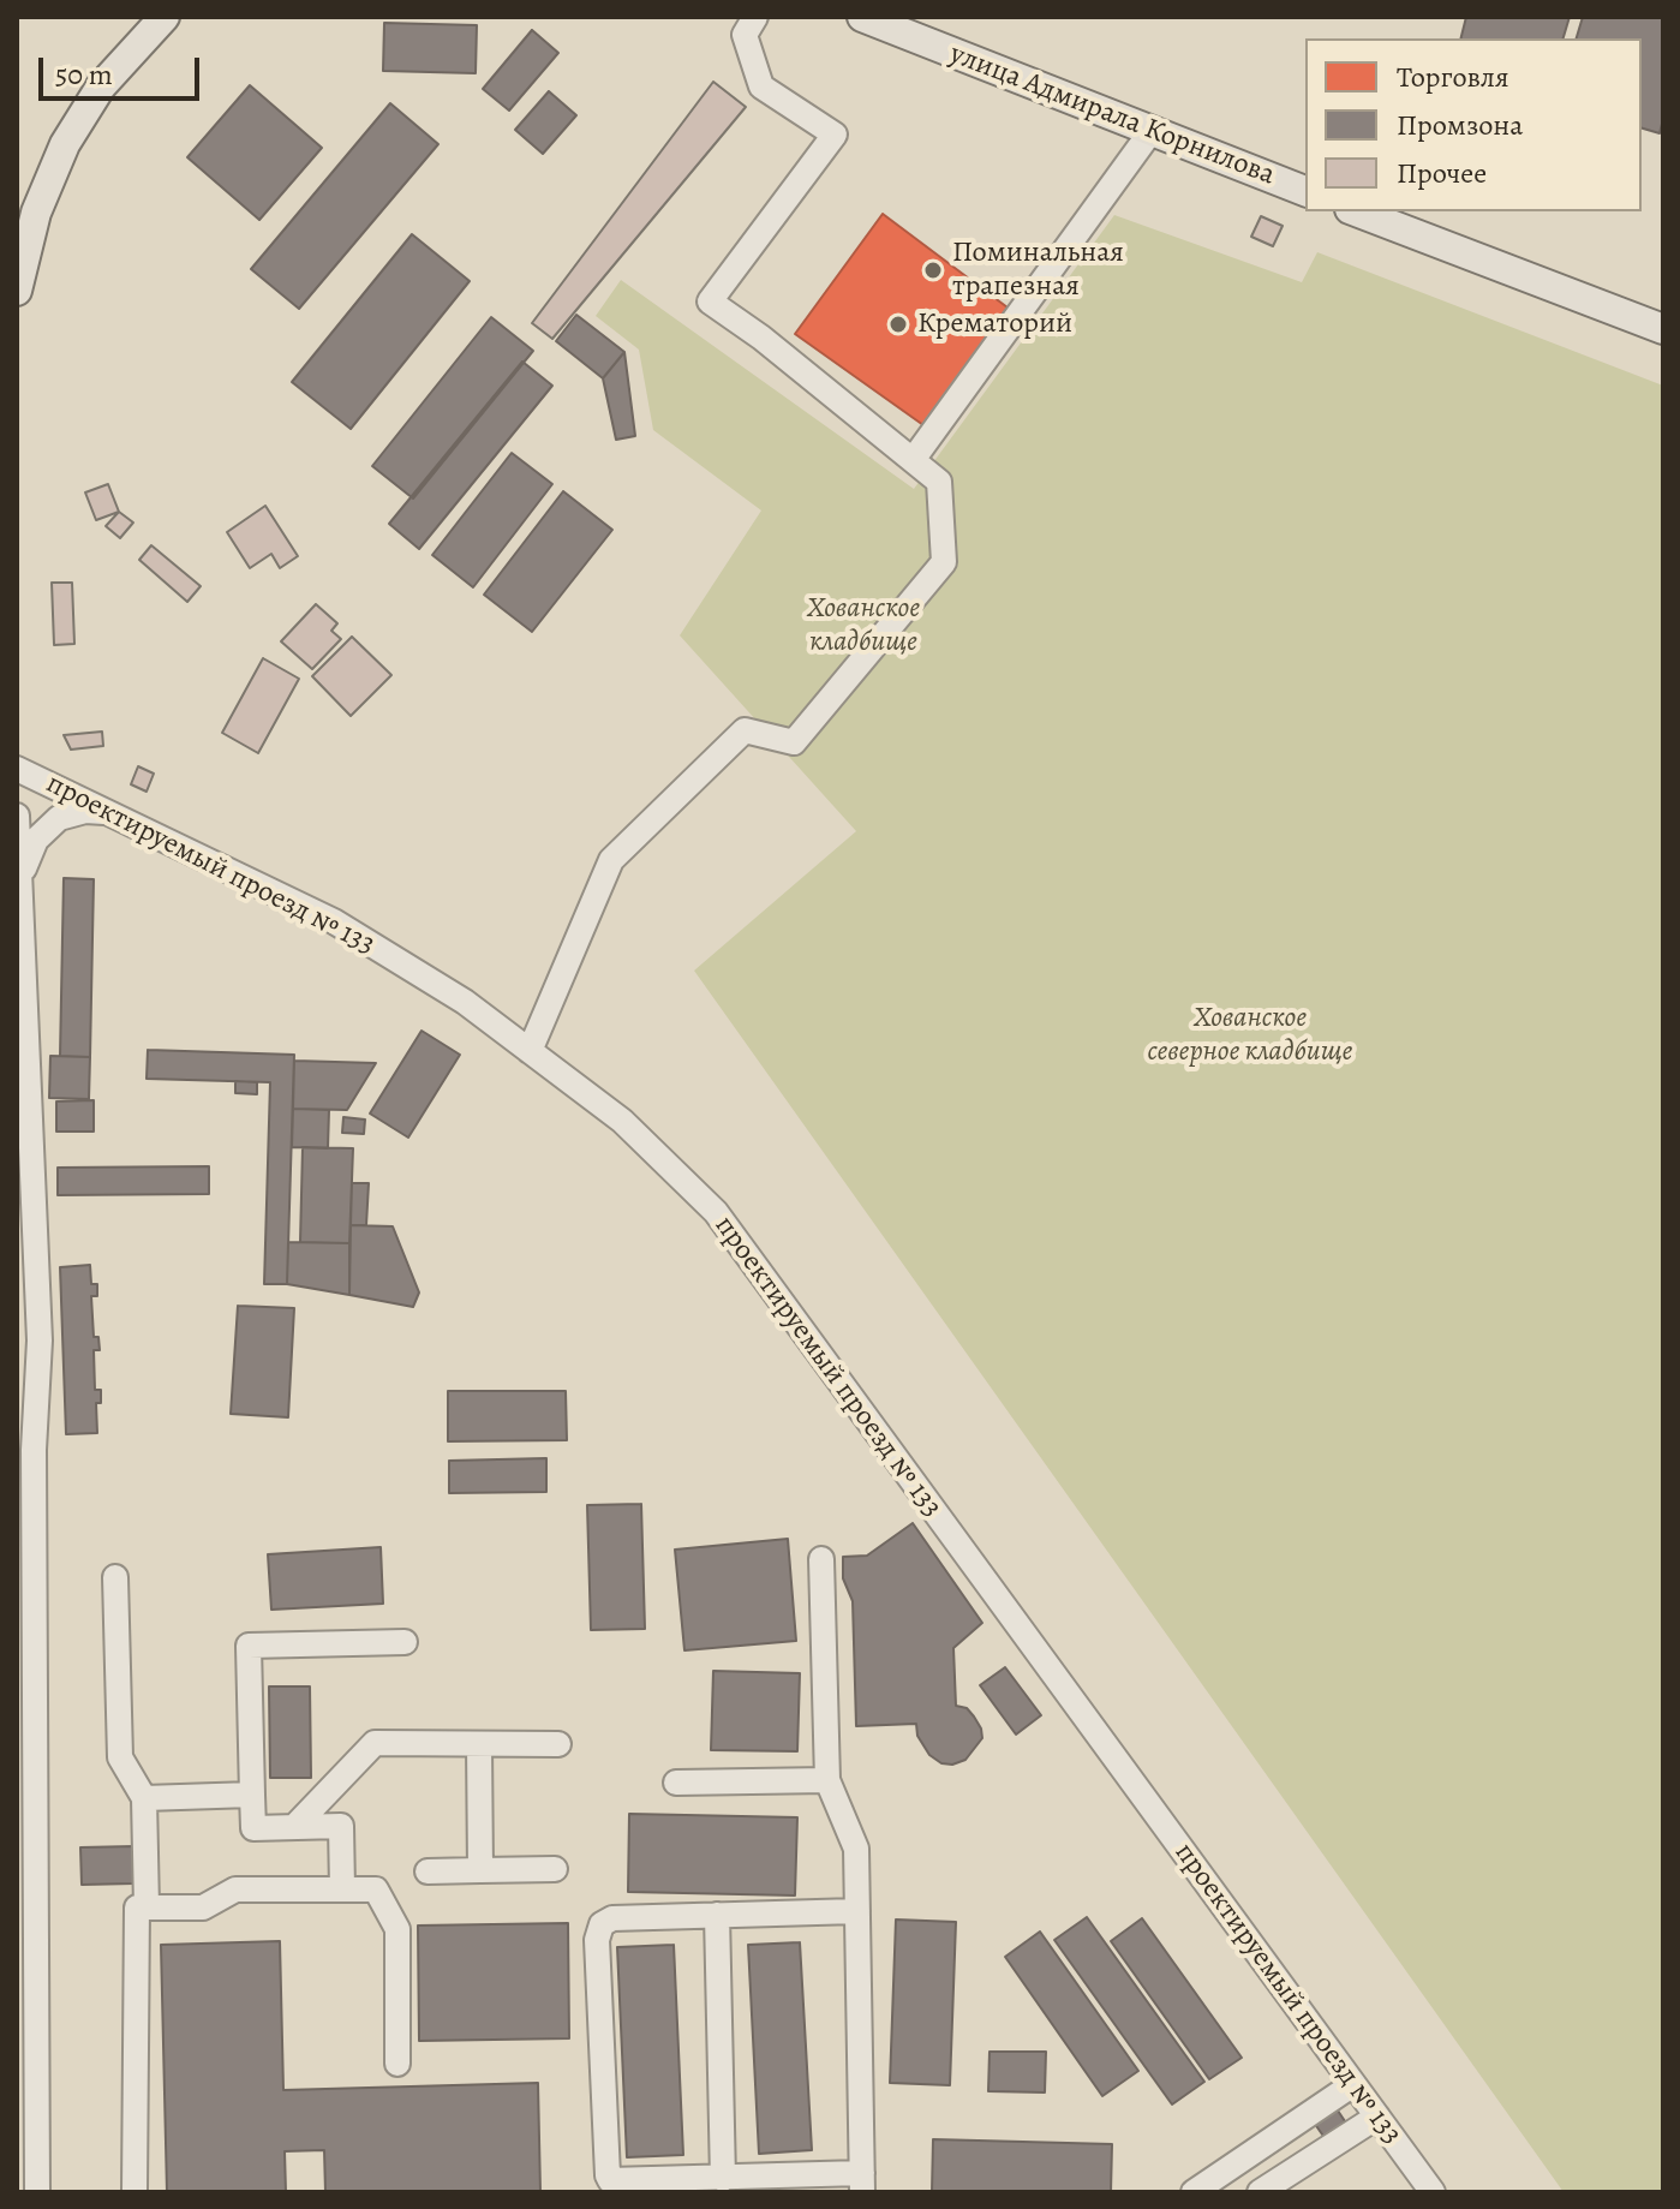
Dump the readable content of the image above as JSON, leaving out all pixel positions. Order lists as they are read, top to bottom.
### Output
{
  "streets": {
    "main road": ["улица Адмирала Корнилова"],
    "street": ["проектируемый проезд № 133"]
  },
  "parks": ["Хованское кладбище", "Хованское северное кладбище"],
  "places": ["Поминальная трапезная", "Крематорий"],
  "legend": ["Торговля", "Промзона", "Прочее"],
  "scale_bar": "50 m"
}
